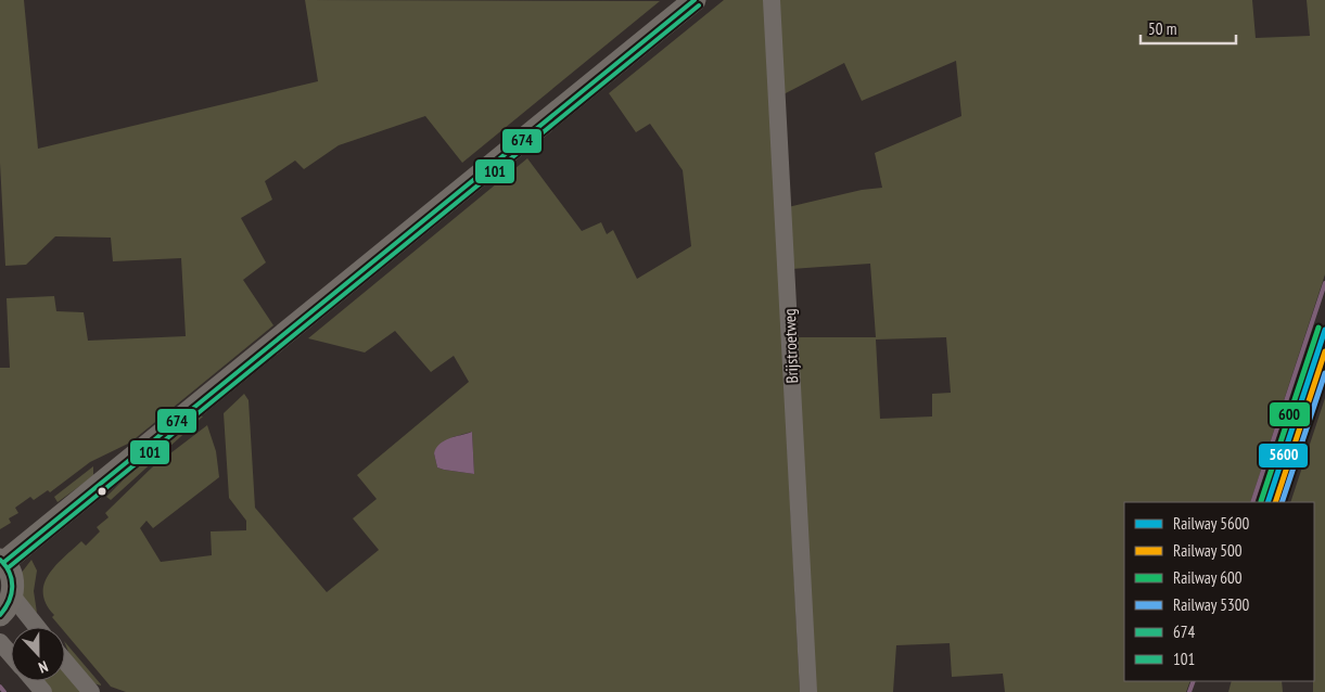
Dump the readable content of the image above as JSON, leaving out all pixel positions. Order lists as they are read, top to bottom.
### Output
{
  "streets": {
    "street": ["Brijstroetweg"]
  },
  "lines": [
    "transit line 674",
    "transit line 101",
    "rail line 600",
    "rail line 5600",
    "rail line 500",
    "rail line 5300"
  ],
  "legend": [
    "Railway 5600",
    "Railway 500",
    "Railway 600",
    "Railway 5300",
    "674",
    "101"
  ],
  "scale_bar": "50 m",
  "north": "bottom"
}
